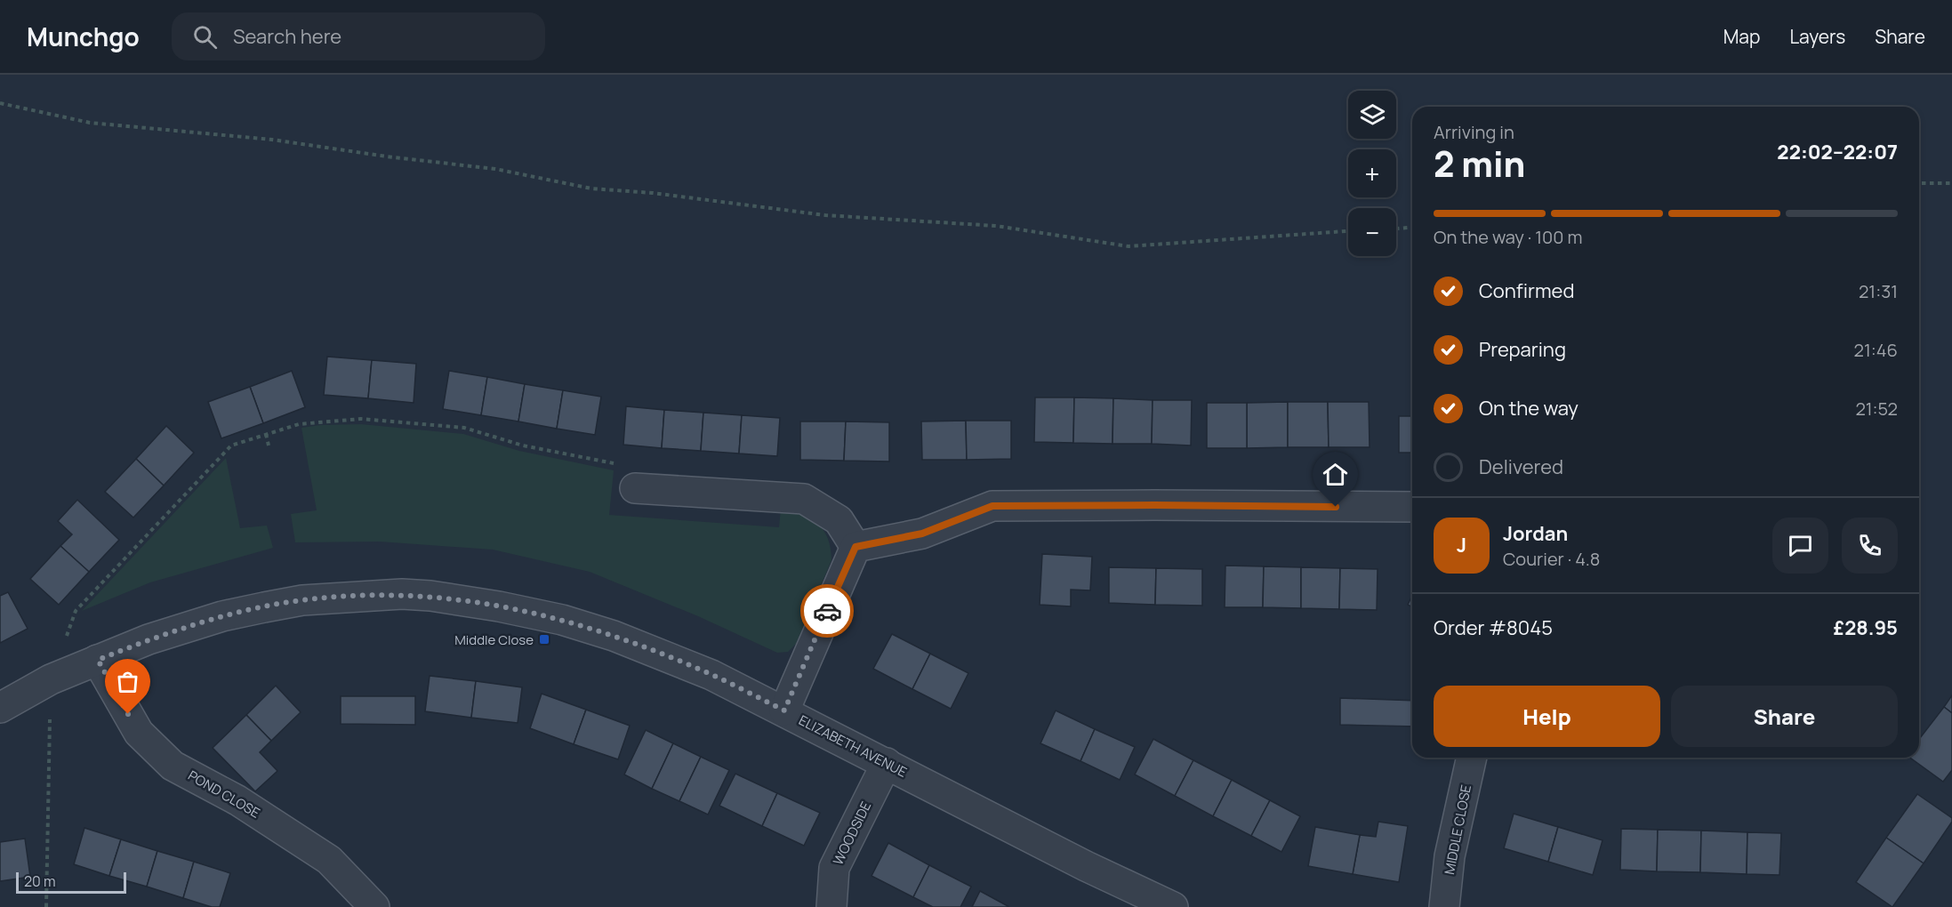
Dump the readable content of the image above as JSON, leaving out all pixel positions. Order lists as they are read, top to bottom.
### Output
{
  "streets": {
    "street": [
      "ELIZABETH AVENUE",
      "POND CLOSE",
      "MIDDLE CLOSE",
      "WOODSIDE"
    ]
  },
  "crossings": [
    ["ELIZABETH AVENUE", "POND CLOSE"],
    ["ELIZABETH AVENUE", "WOODSIDE"]
  ],
  "places": {
    "transit": ["Middle Close"]
  },
  "scale_bar": "20 m",
  "page": {
    "header": "Munchgo",
    "search": "Search here",
    "nav": ["Map", "Layers", "Share"],
    "map_buttons": ["+", "−"],
    "heading": ["2 min", "Arriving in", "22:02–22:07"],
    "panel": [
      "Jordan",
      "Courier · 4.8",
      "Order #8045",
      "£28.95"
    ],
    "bar": "On the way · 100 m",
    "list": [
      ["Confirmed", "21:31"],
      ["Preparing", "21:46"],
      ["On the way", "21:52"],
      "Delivered"
    ],
    "round": "J",
    "buttons": ["Help", "Share"],
    "scale": "20 m"
  }
}
